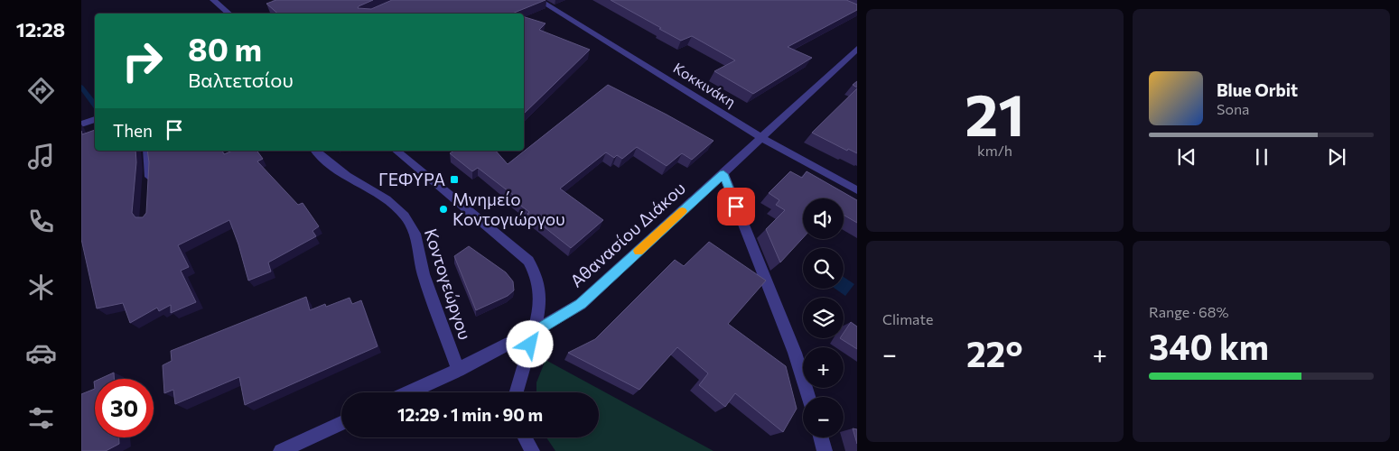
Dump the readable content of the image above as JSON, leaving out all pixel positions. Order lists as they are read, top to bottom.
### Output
{
  "streets": {
    "street": ["Κοκκινάκη", "Αθανασίου Διάκου", "Κοντογεώργου"]
  },
  "crossings": [
    ["Κοκκινάκη", "Αθανασίου Διάκου"],
    ["Αθανασίου Διάκου", "Κοντογεώργου"]
  ],
  "places": {
    "transit": ["ΓΕΦΥΡΑ"],
    "other": ["Μνημείο Κοντογιώργου"]
  },
  "page": {
    "tabs": "12:28",
    "tile": [
      ["21", "km/h"],
      "Climate",
      ["Range · 68%", "340 km"]
    ],
    "turn": ["80 m", "Βαλτετσίου"],
    "song": ["Blue Orbit", "Sona"],
    "then": "Then",
    "map_buttons": ["+", "−"],
    "heat": ["−", "22°", "+"],
    "limit": "30",
    "trip": "12:29 · 1 min · 90 m"
  }
}
